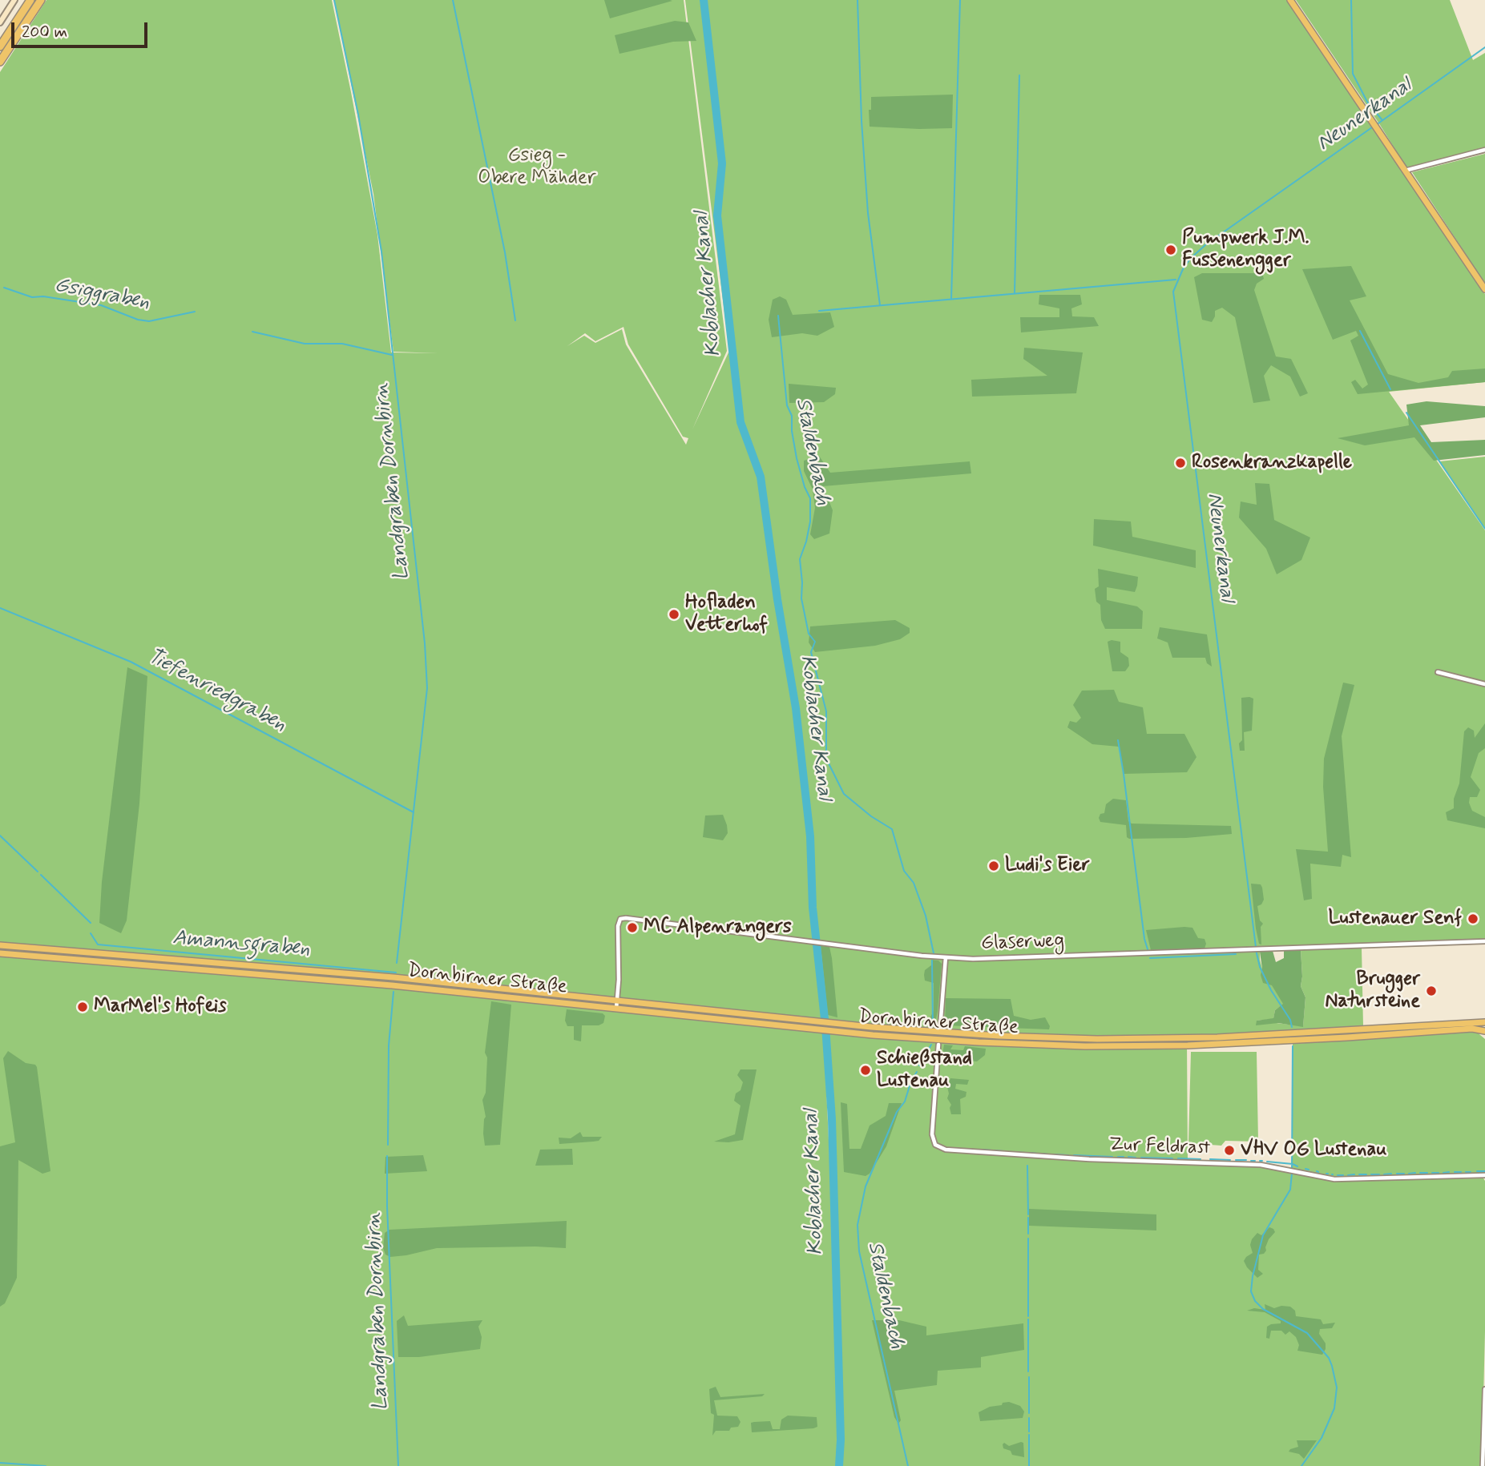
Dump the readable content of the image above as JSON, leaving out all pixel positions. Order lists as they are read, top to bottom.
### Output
{
  "streets": {
    "main road": ["Dornbirner Straße"],
    "street": ["Glaserweg", "Zur Feldrast"]
  },
  "crossings": [
    ["Glaserweg", "Dornbirner Straße"]
  ],
  "water": [
    "Neunerkanal",
    "Koblacher Kanal",
    "Gsiggraben",
    "Staldenbach",
    "Landgraben Dornbirn",
    "Tiefenriedgraben",
    "Amannsgraben"
  ],
  "parks": ["Gsieg - Obere Mähder"],
  "places": [
    "Pumpwerk J.M. Fussenengger",
    "Rosenkranzkapelle",
    "Hofladen Vetterhof",
    "Ludi's Eier",
    "Lustenauer Senf",
    "MC Alpenrangers",
    "Brugger Natursteine",
    "MarMel's Hofeis",
    "Schießstand Lustenau",
    "VHV OG Lustenau"
  ],
  "scale_bar": "200 m"
}
